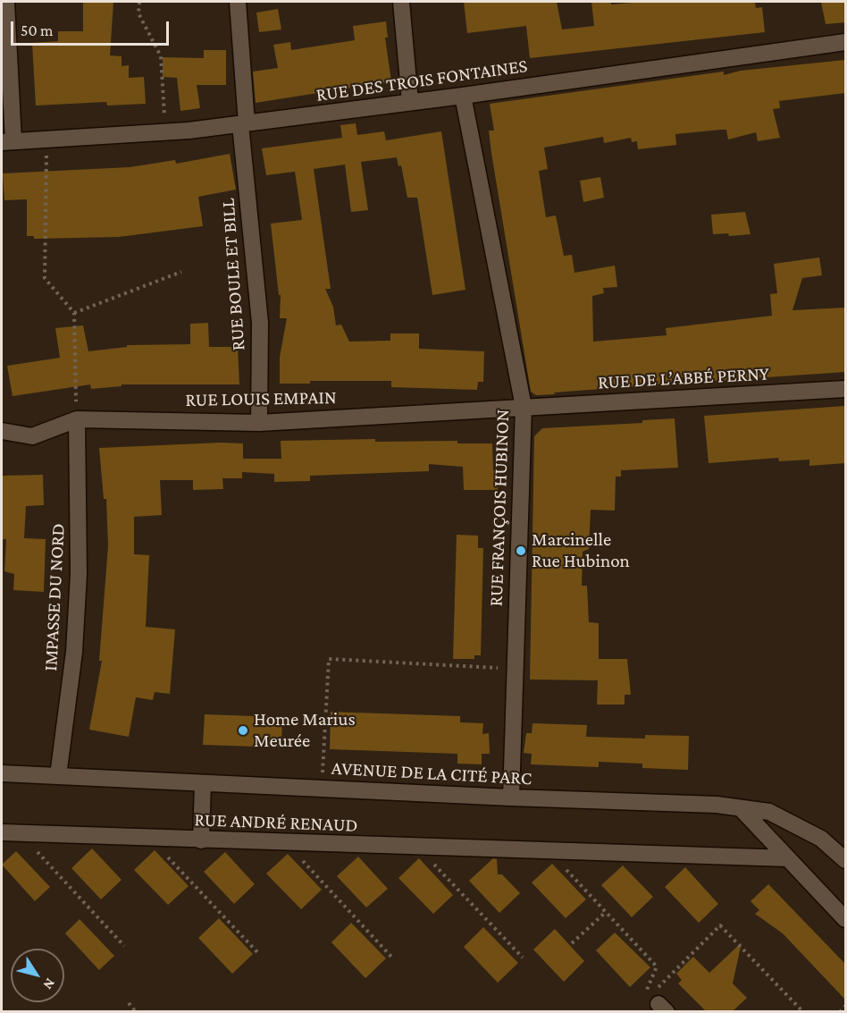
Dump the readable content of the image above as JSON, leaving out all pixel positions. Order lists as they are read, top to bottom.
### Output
{
  "streets": {
    "street": [
      "RUE DES TROIS FONTAINES",
      "RUE BOULE ET BILL",
      "RUE DE L’ABBÉ PERNY",
      "RUE LOUIS EMPAIN",
      "RUE FRANÇOIS HUBINON",
      "IMPASSE DU NORD",
      "AVENUE DE LA CITÉ PARC",
      "RUE ANDRÉ RENAUD"
    ]
  },
  "crossings": [
    ["RUE DES TROIS FONTAINES", "RUE BOULE ET BILL"],
    ["RUE DES TROIS FONTAINES", "RUE FRANÇOIS HUBINON"],
    ["RUE BOULE ET BILL", "RUE LOUIS EMPAIN"],
    ["RUE DE L’ABBÉ PERNY", "RUE LOUIS EMPAIN"],
    ["RUE DE L’ABBÉ PERNY", "RUE FRANÇOIS HUBINON"],
    ["RUE LOUIS EMPAIN", "RUE FRANÇOIS HUBINON"],
    ["RUE LOUIS EMPAIN", "IMPASSE DU NORD"],
    ["RUE FRANÇOIS HUBINON", "AVENUE DE LA CITÉ PARC"],
    ["IMPASSE DU NORD", "AVENUE DE LA CITÉ PARC"]
  ],
  "places": ["Marcinelle Rue Hubinon", "Home Marius Meurée"],
  "scale_bar": "50 m",
  "north": "bottom right"
}
